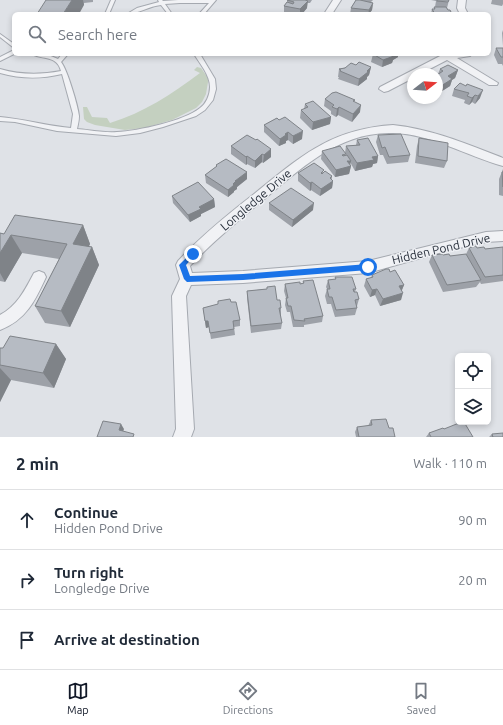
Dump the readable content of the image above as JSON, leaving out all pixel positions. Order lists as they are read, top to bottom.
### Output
{
  "streets": {
    "street": ["Longledge Drive", "Hidden Pond Drive"]
  },
  "crossings": [
    ["Longledge Drive", "Hidden Pond Drive"]
  ],
  "north": "right",
  "page": {
    "search": "Search here",
    "heading": ["2 min", "Walk · 110 m"],
    "list": [
      ["Continue", "Hidden Pond Drive", "90 m"],
      ["Turn right", "Longledge Drive", "20 m"],
      "Arrive at destination"
    ],
    "nav": ["Map", "Directions", "Saved"]
  }
}
